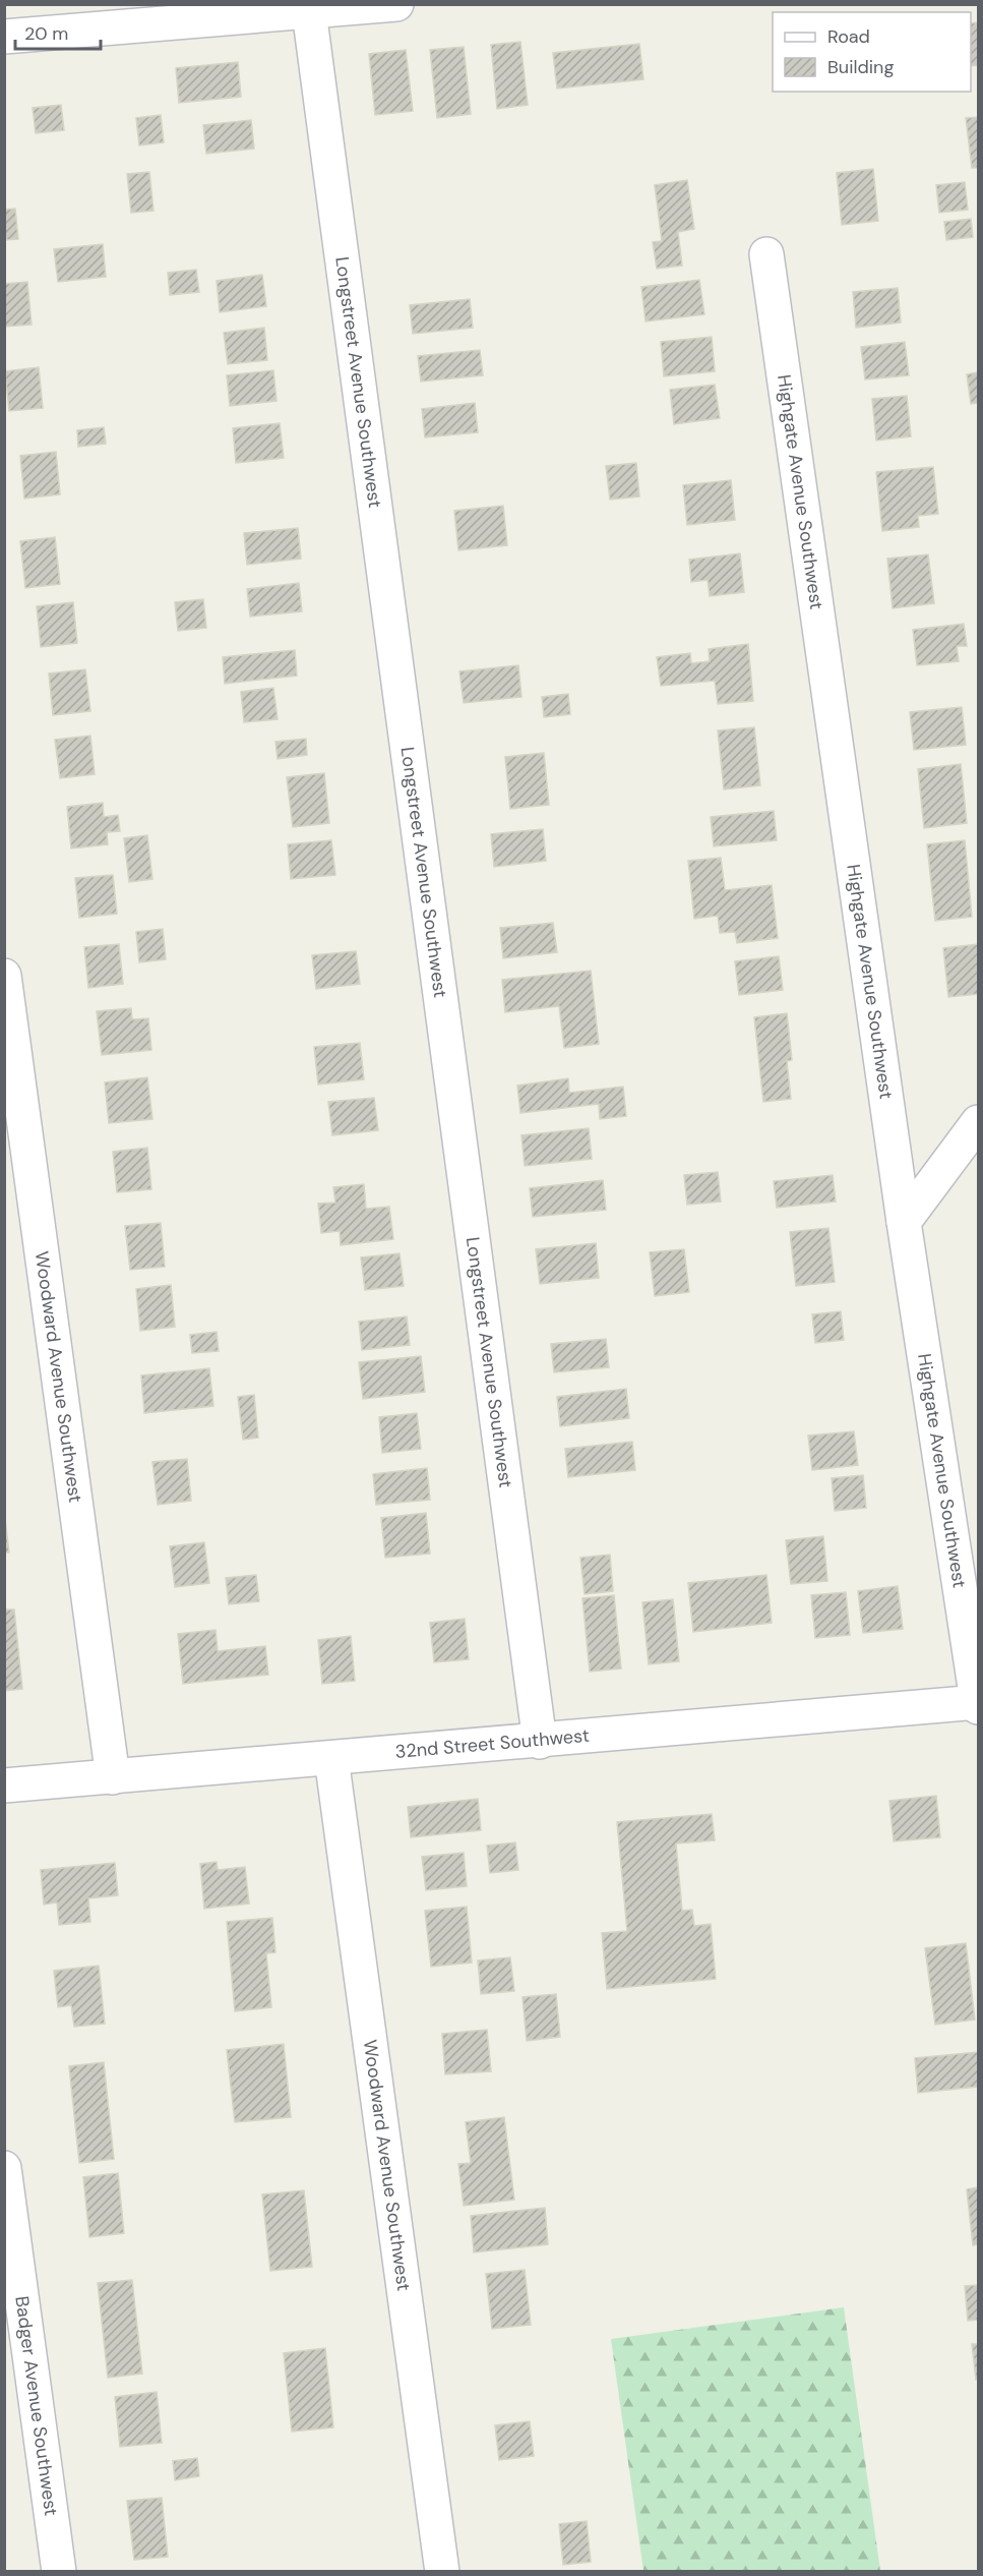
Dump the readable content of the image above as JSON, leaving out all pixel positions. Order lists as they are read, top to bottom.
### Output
{
  "streets": {
    "street": [
      "Longstreet Avenue Southwest",
      "Highgate Avenue Southwest",
      "Woodward Avenue Southwest",
      "32nd Street Southwest",
      "Badger Avenue Southwest"
    ]
  },
  "crossings": [
    ["Longstreet Avenue Southwest", "32nd Street Southwest"],
    ["Highgate Avenue Southwest", "32nd Street Southwest"],
    ["Woodward Avenue Southwest", "32nd Street Southwest"]
  ],
  "legend": ["Road", "Building"],
  "scale_bar": "20 m"
}
